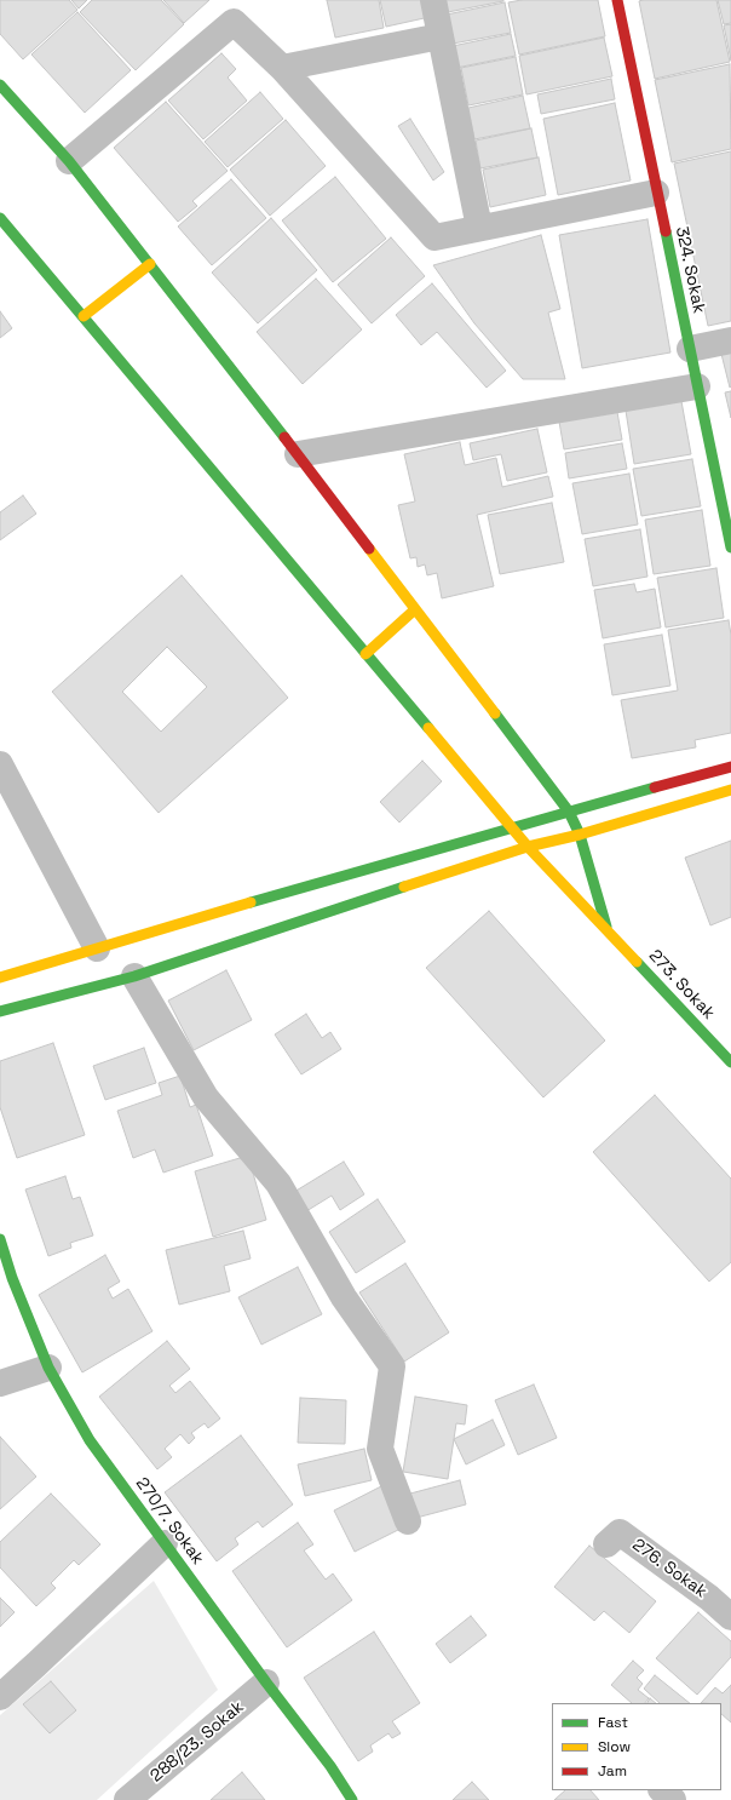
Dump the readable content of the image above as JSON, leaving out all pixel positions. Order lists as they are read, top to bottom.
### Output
{
  "streets": {
    "street": [
      "324. Sokak",
      "273. Sokak",
      "270/7. Sokak",
      "276. Sokak",
      "288/23. Sokak"
    ]
  },
  "crossings": [
    ["270/7. Sokak", "288/23. Sokak"]
  ],
  "legend": ["Fast", "Slow", "Jam"]
}
